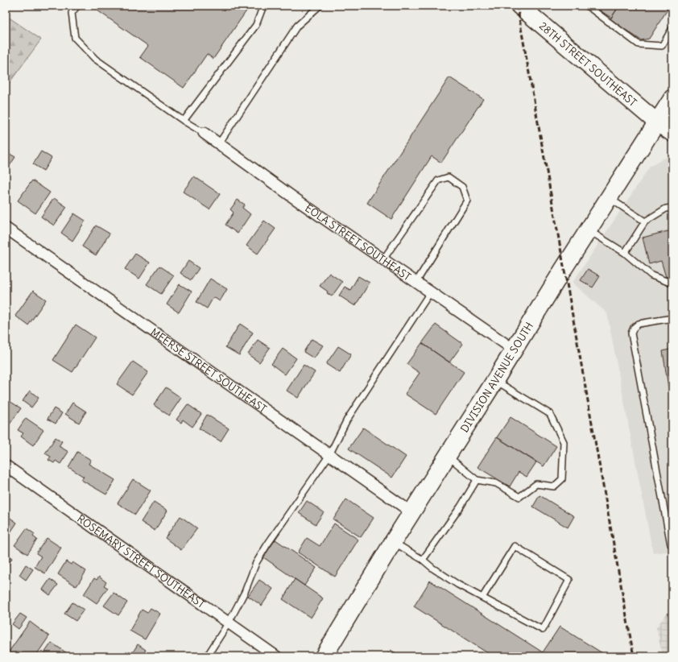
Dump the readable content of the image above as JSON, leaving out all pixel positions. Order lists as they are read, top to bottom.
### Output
{
  "streets": {
    "main road": ["28TH STREET SOUTHEAST", "DIVISION AVENUE SOUTH"],
    "street": ["EOLA STREET SOUTHEAST", "MEERSE STREET SOUTHEAST", "ROSEMARY STREET SOUTHEAST"]
  },
  "crossings": [
    ["28TH STREET SOUTHEAST", "DIVISION AVENUE SOUTH"],
    ["EOLA STREET SOUTHEAST", "DIVISION AVENUE SOUTH"],
    ["MEERSE STREET SOUTHEAST", "DIVISION AVENUE SOUTH"]
  ]
}
